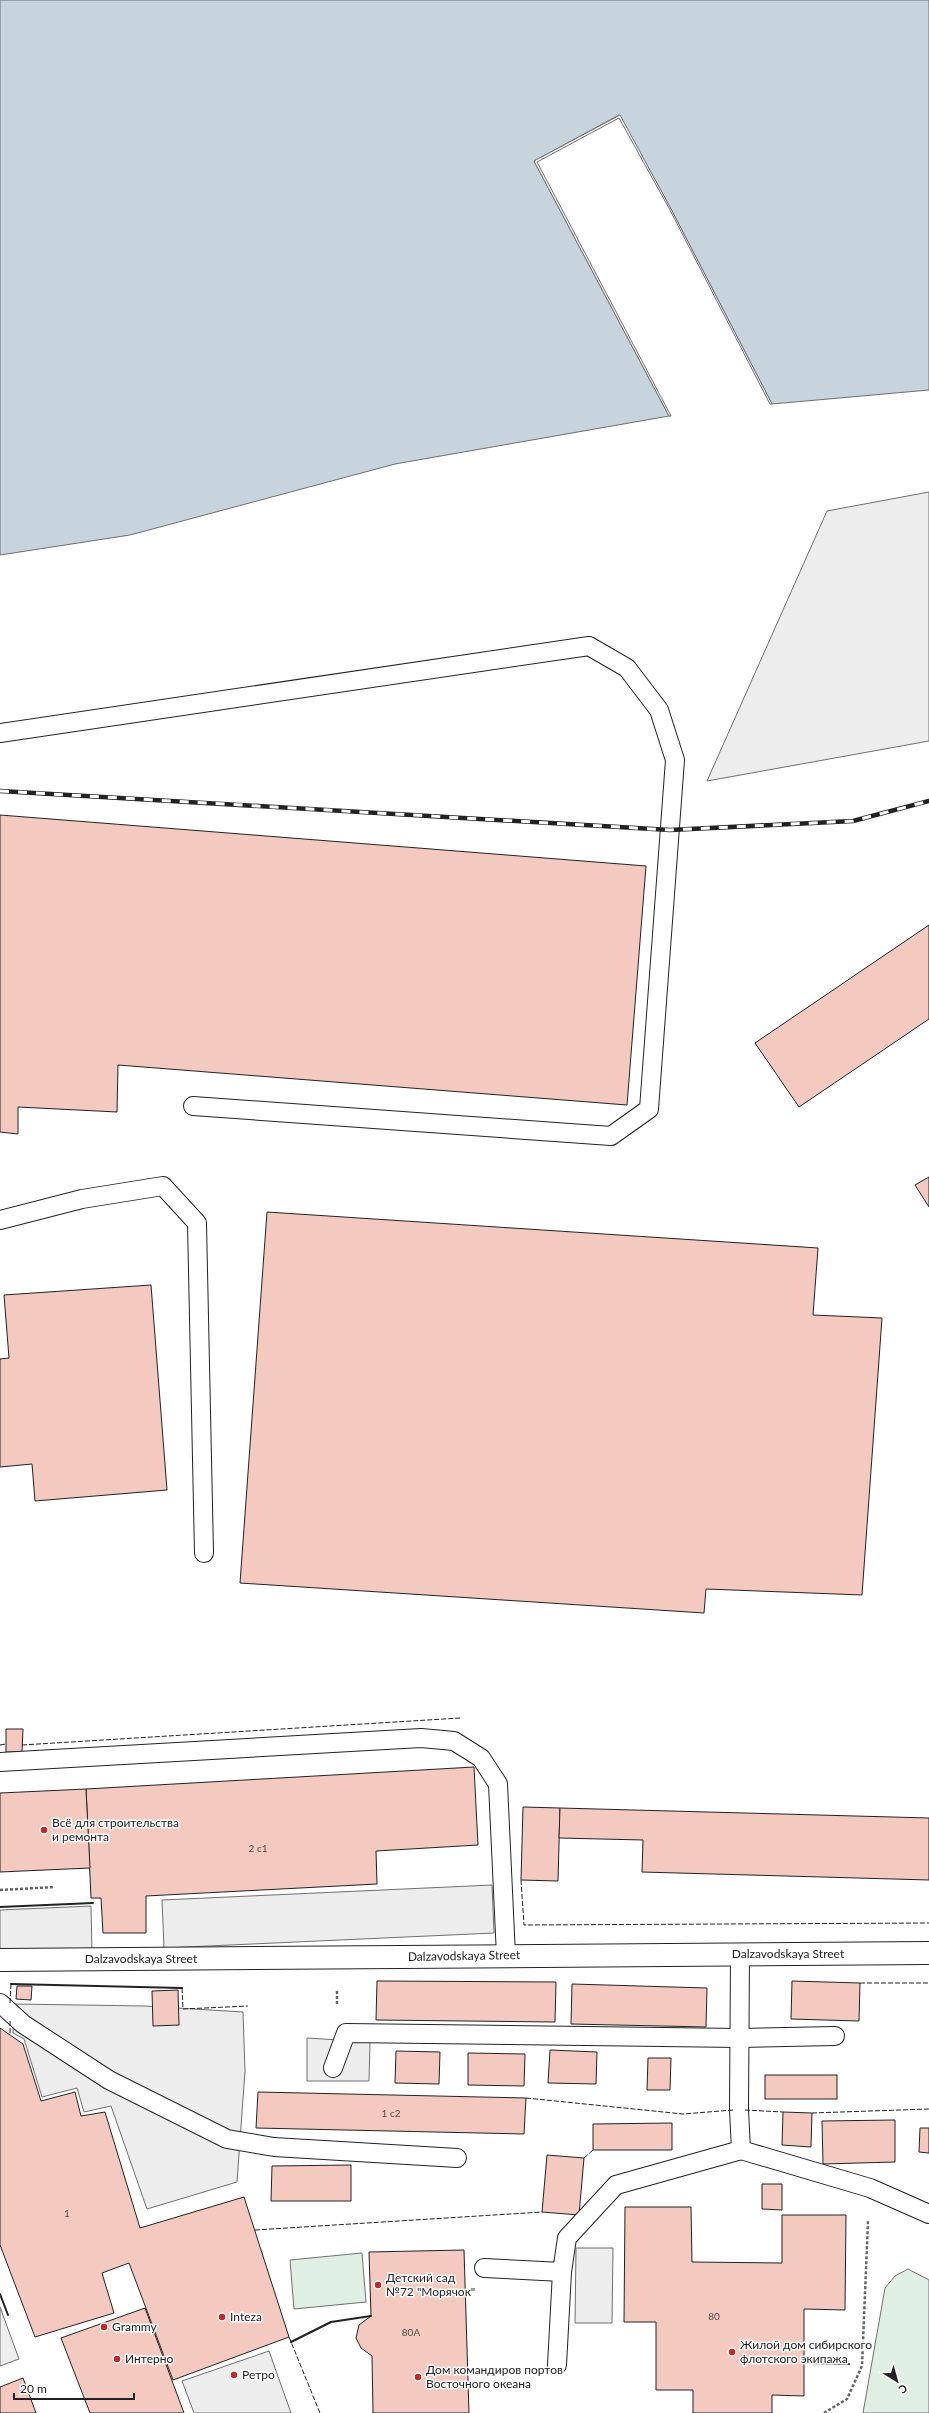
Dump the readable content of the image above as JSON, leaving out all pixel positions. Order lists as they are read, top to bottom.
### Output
{
  "streets": {
    "street": ["Dalzavodskaya Street"]
  },
  "places": [
    "Всё для строительства и ремонта",
    "Детский сад №72 \"Морячок\"",
    "Inteza",
    "Grammy",
    "Жилой дом сибирского флотского экипажа",
    "Интерно",
    "Ретро",
    "Дом командиров портов Восточного океана"
  ],
  "house_numbers": [
    "2 с1",
    "1 с2",
    "1",
    "80",
    "80А"
  ],
  "scale_bar": "20 m",
  "north": "bottom right"
}
